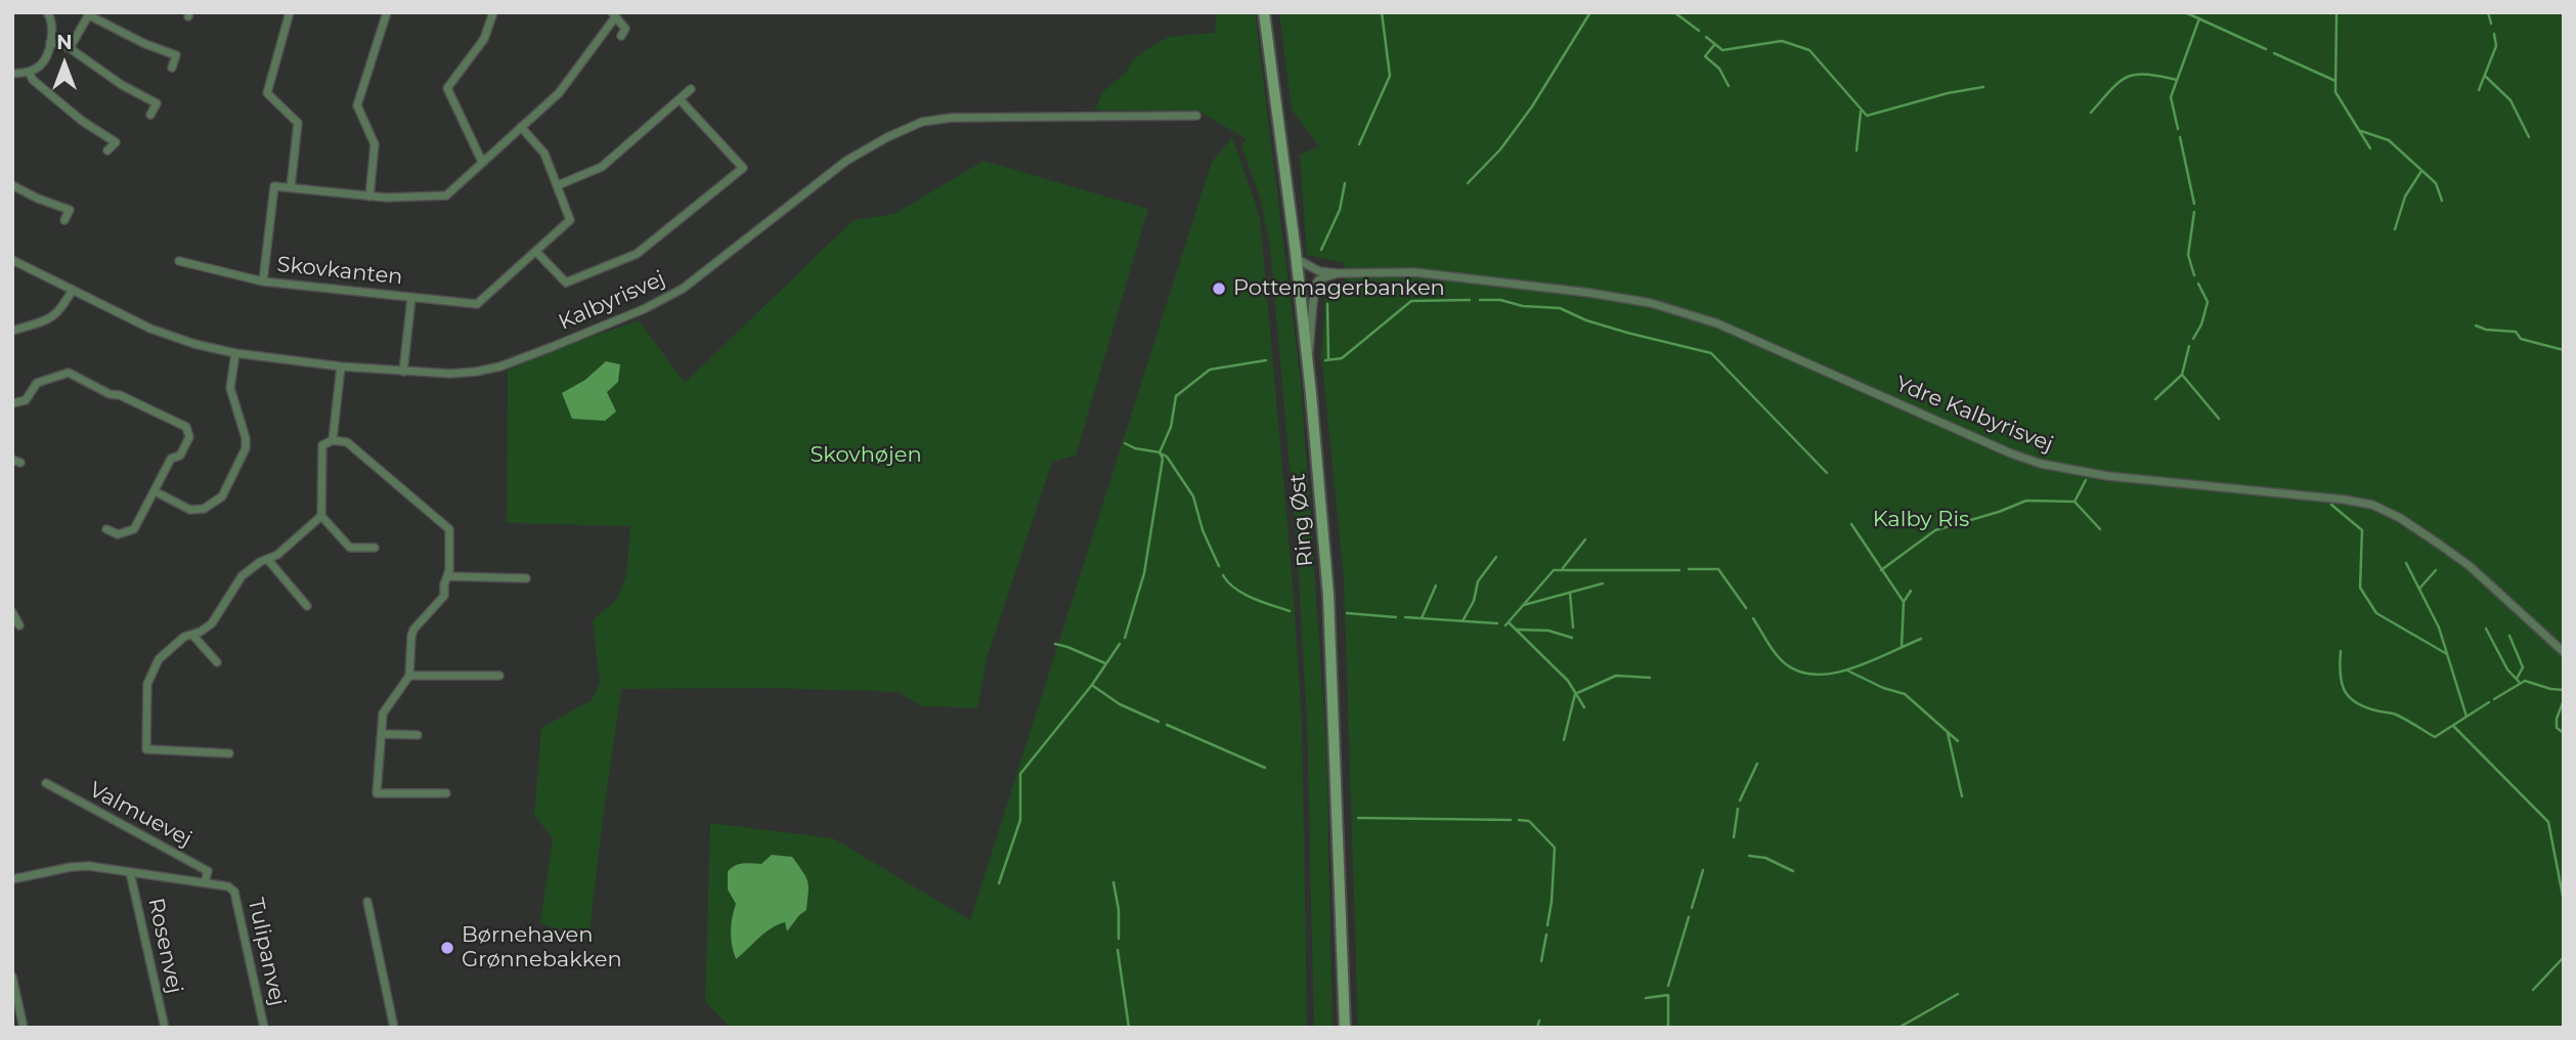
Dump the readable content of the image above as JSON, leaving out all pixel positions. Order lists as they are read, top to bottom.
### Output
{
  "streets": {
    "main road": ["Ring Øst"],
    "street": [
      "Skovkanten",
      "Kalbyrisvej",
      "Ydre Kalbyrisvej",
      "Valmuevej",
      "Rosenvej",
      "Tulipanvej"
    ]
  },
  "crossings": [
    ["Skovkanten", "Kalbyrisvej"],
    ["Ydre Kalbyrisvej", "Ring Øst"],
    ["Valmuevej", "Rosenvej"],
    ["Valmuevej", "Tulipanvej"]
  ],
  "parks": ["Skovhøjen", "Kalby Ris"],
  "places": ["Pottemagerbanken", "Børnehaven Grønnebakken"],
  "north": "top"
}
